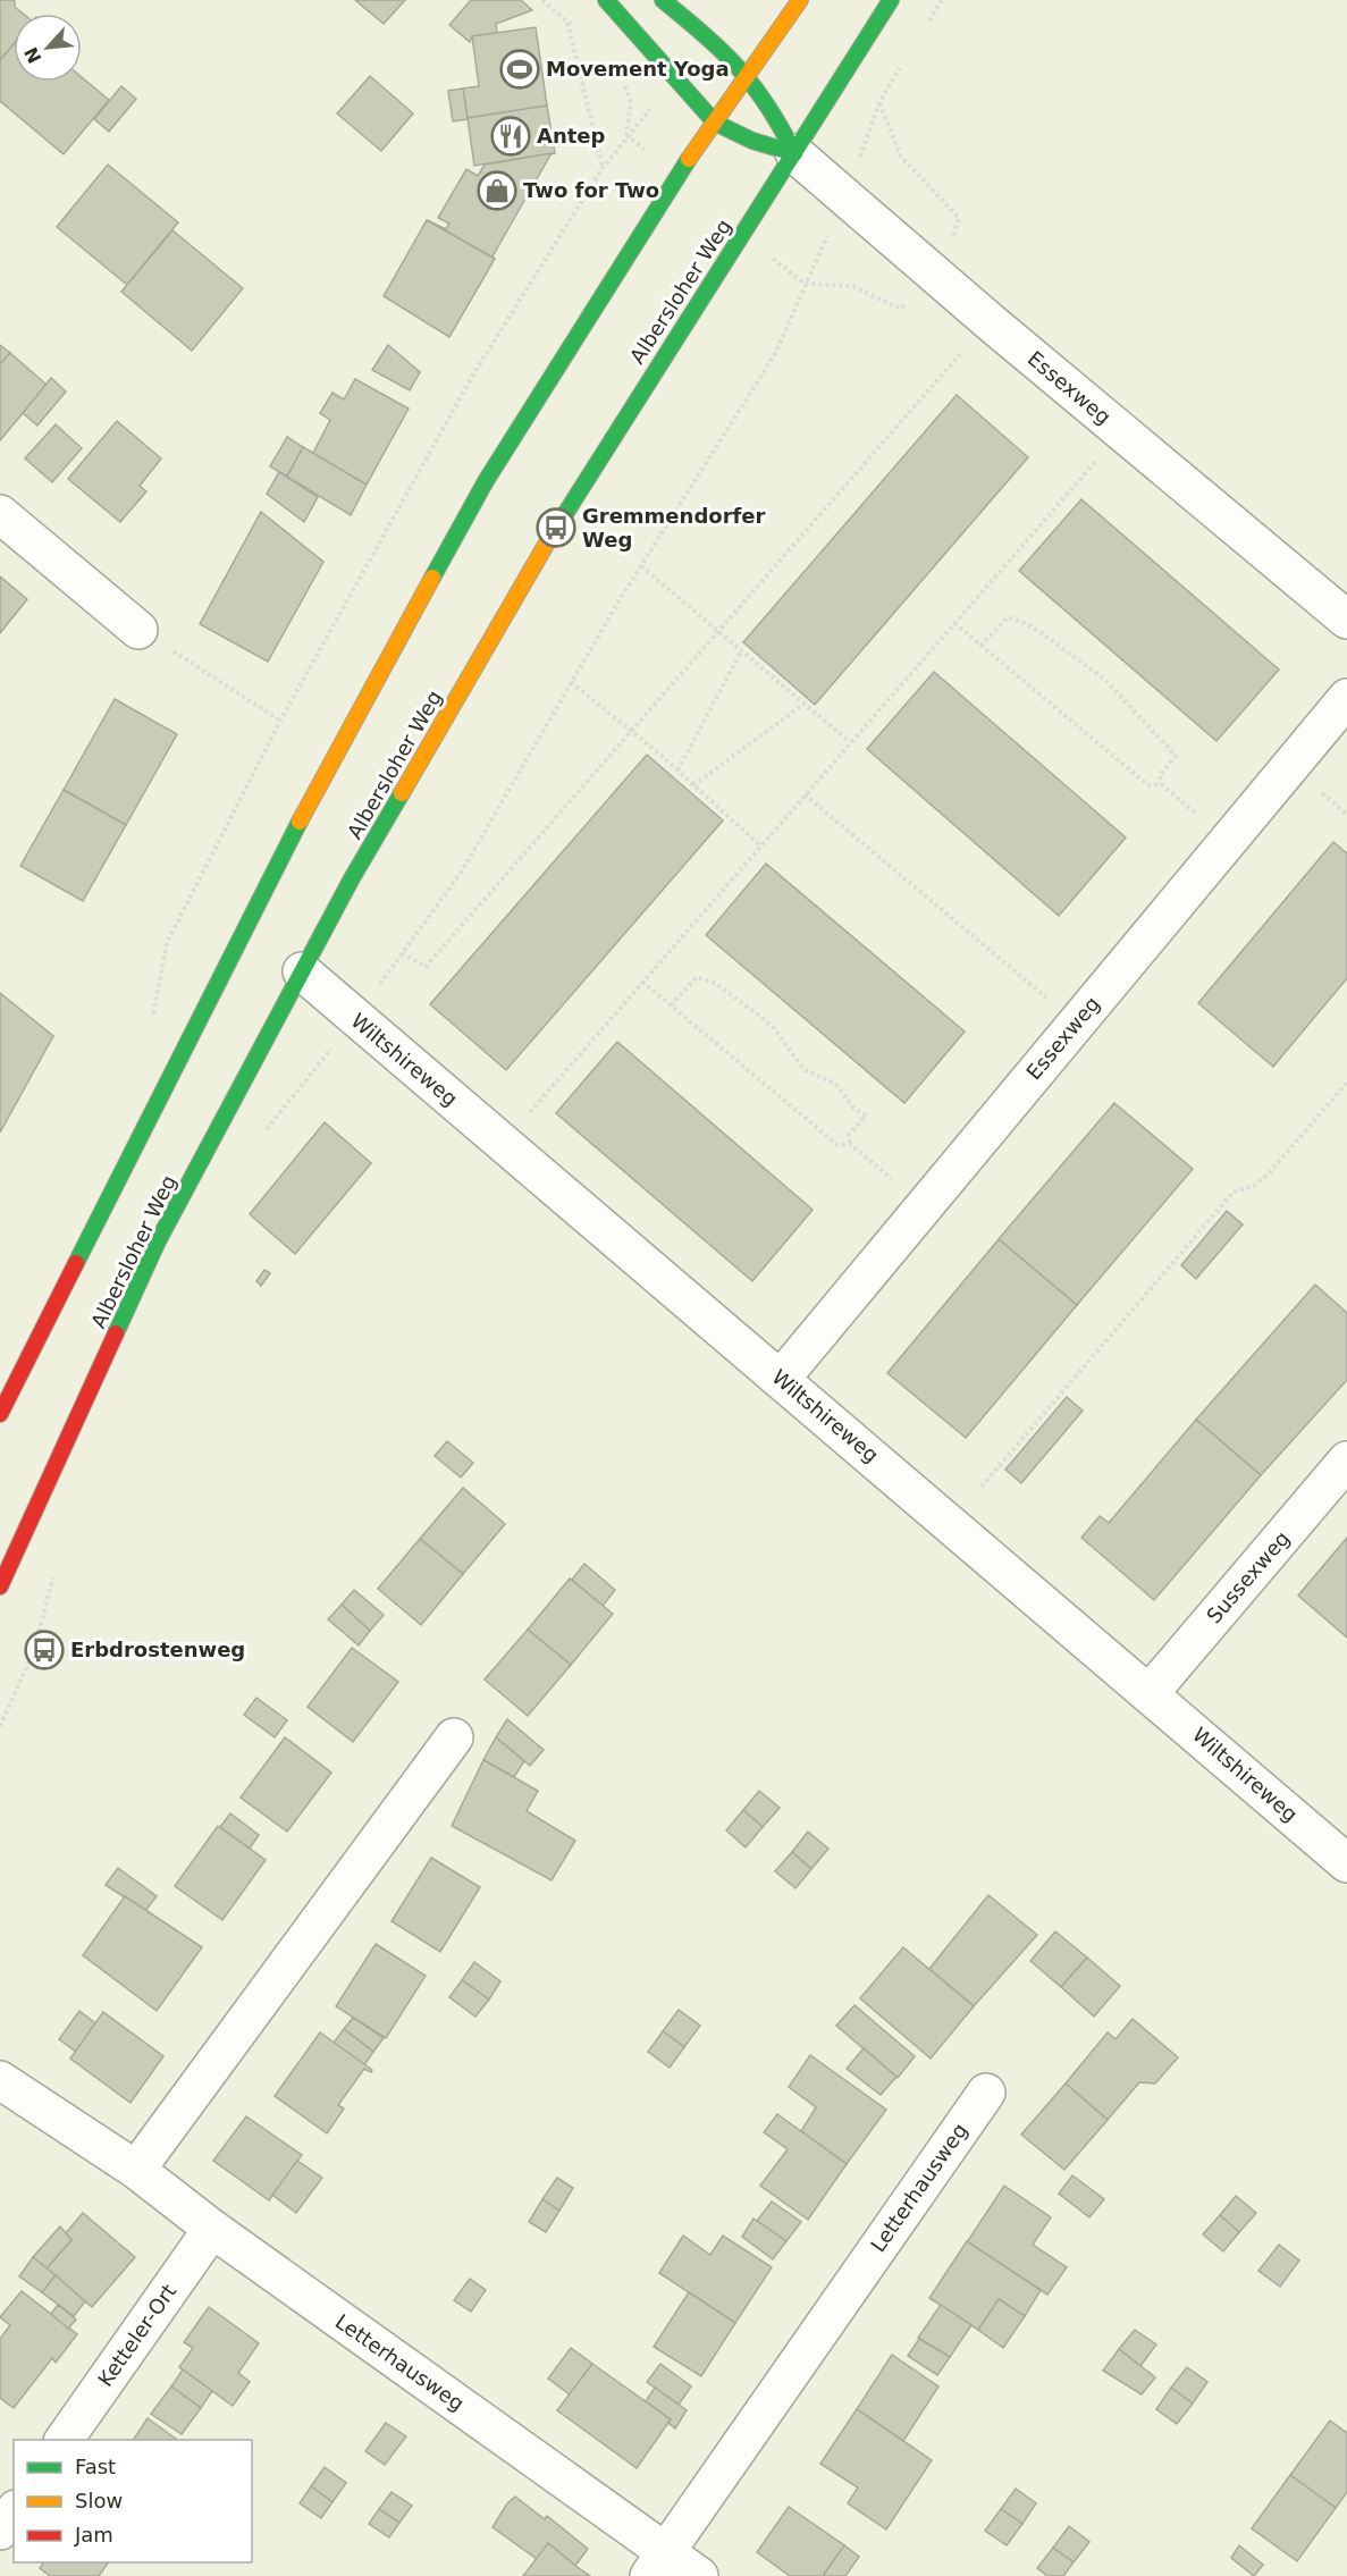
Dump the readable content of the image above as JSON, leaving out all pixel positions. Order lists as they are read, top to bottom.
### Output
{
  "streets": {
    "main road": ["Albersloher Weg"],
    "street": [
      "Essexweg",
      "Wiltshireweg",
      "Sussexweg",
      "Letterhausweg",
      "Ketteler-Ort"
    ]
  },
  "crossings": [
    ["Albersloher Weg", "Essexweg"],
    ["Albersloher Weg", "Wiltshireweg"],
    ["Essexweg", "Wiltshireweg"],
    ["Wiltshireweg", "Sussexweg"],
    ["Letterhausweg", "Ketteler-Ort"]
  ],
  "places": {
    "sports": ["Movement Yoga"],
    "restaurant": ["Antep"],
    "shop": ["Two for Two"],
    "bus stop": ["Gremmendorfer Weg", "Erbdrostenweg"]
  },
  "legend": ["Fast", "Slow", "Jam"],
  "north": "bottom left"
}
